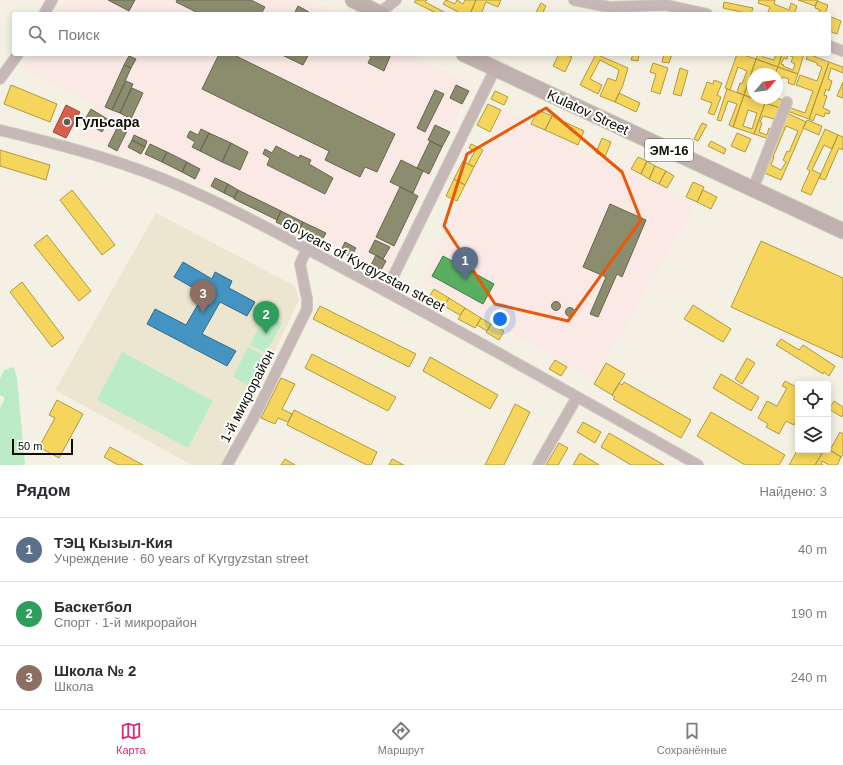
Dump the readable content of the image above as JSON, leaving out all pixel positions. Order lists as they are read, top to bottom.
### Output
{
  "streets": {
    "highway": ["Kulatov Street", "ЭМ-16"],
    "street": ["60 years of Kyrgyzstan street", "1-й микрорайон"]
  },
  "crossings": [
    ["60 years of Kyrgyzstan street", "1-й микрорайон"]
  ],
  "places": ["Гульсара"],
  "scale_bar": "50 m",
  "north": "top right",
  "page": {
    "search": "Поиск",
    "pins": ["1", "3", "2"],
    "scale": "50 m",
    "heading": ["Рядом", "Найдено: 3"],
    "list": [
      {
        "mark": "1",
        "name": "ТЭЦ Кызыл-Кия",
        "note": "Учреждение · 60 years of Kyrgyzstan street",
        "value": "40 m"
      },
      {
        "mark": "2",
        "name": "Баскетбол",
        "note": "Спорт · 1-й микрорайон",
        "value": "190 m"
      },
      {
        "mark": "3",
        "name": "Школа № 2",
        "note": "Школа",
        "value": "240 m"
      }
    ],
    "nav": ["Карта", "Маршрут", "Сохранённые"]
  }
}
